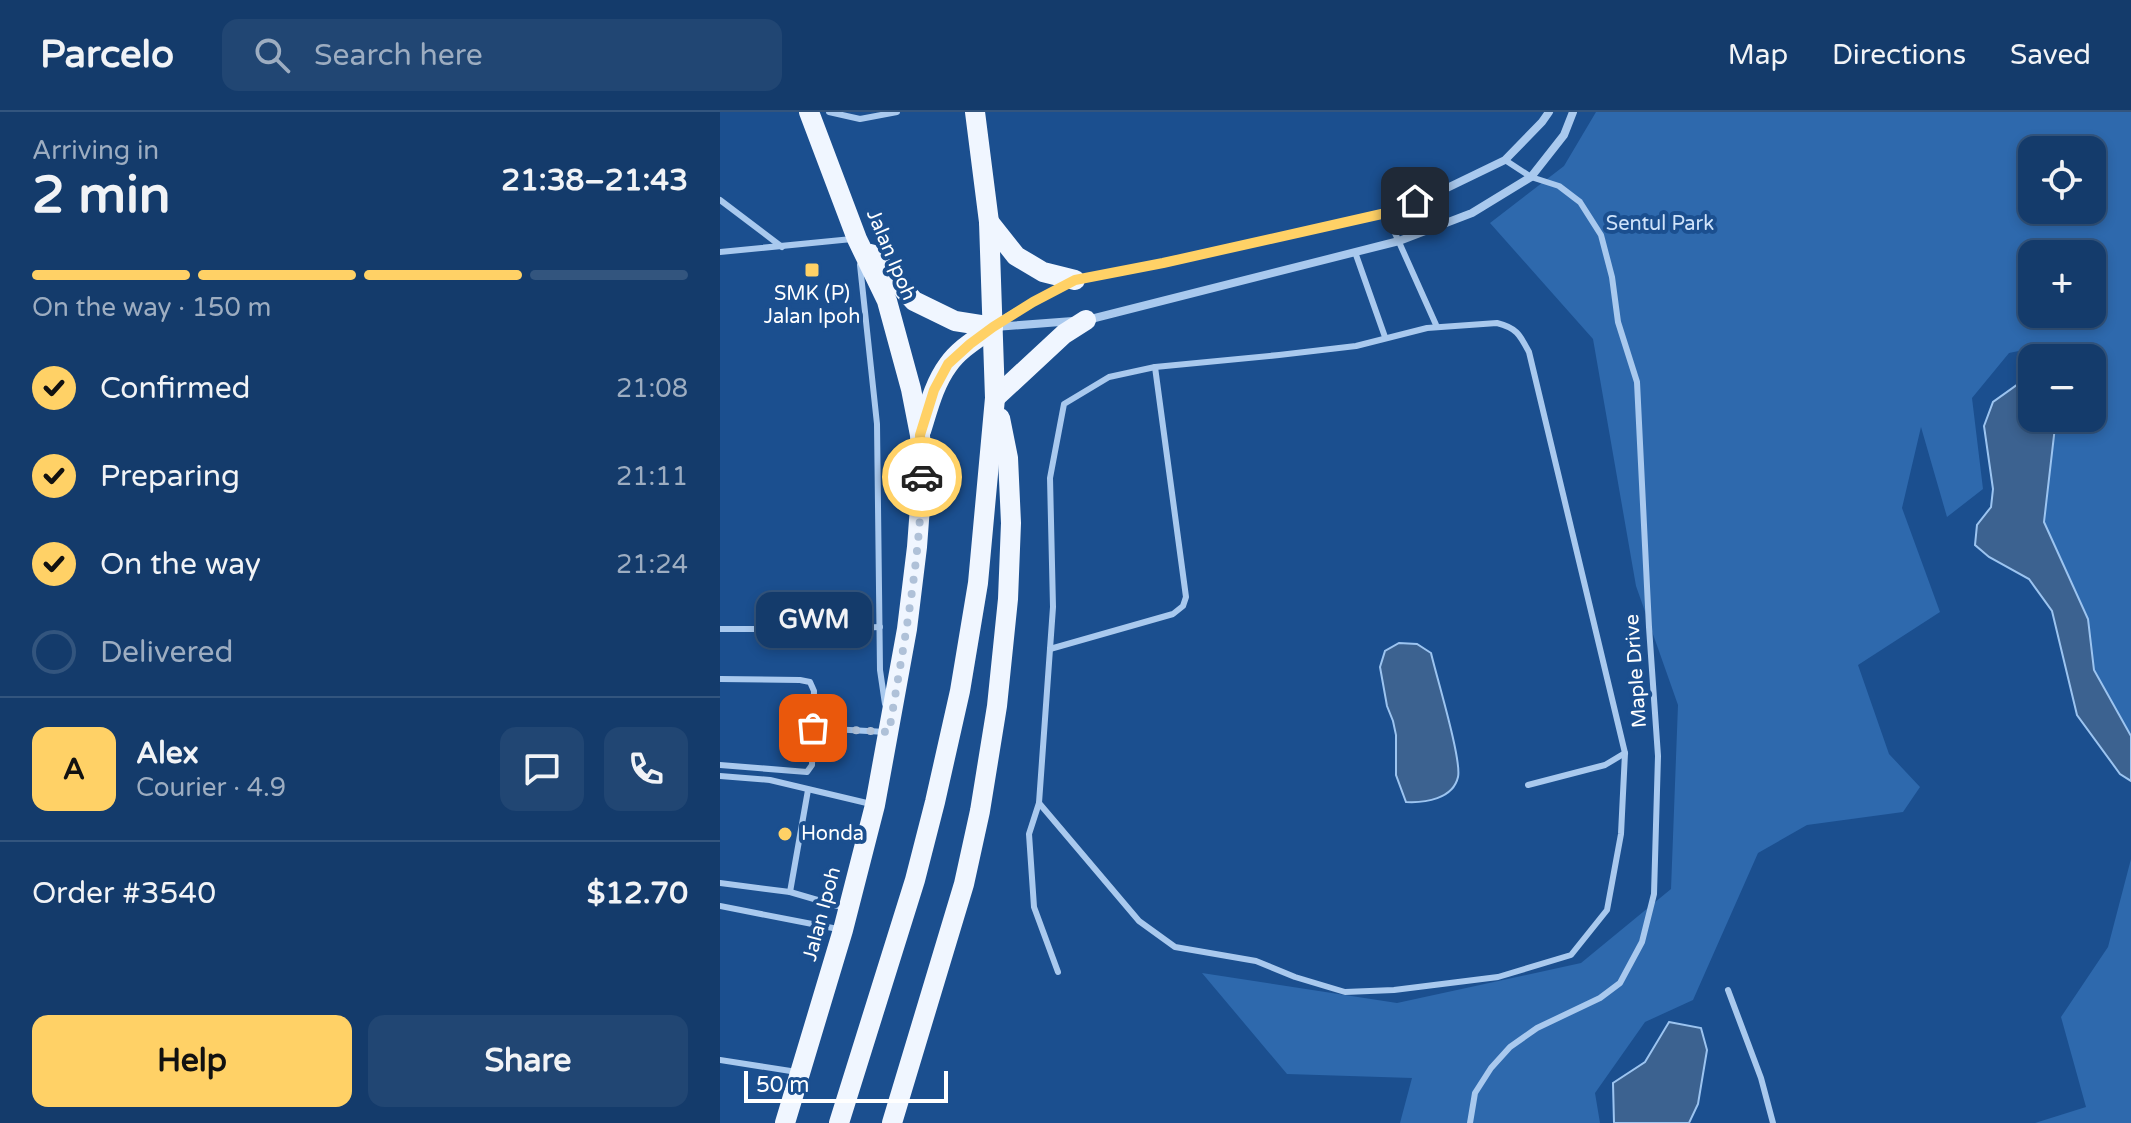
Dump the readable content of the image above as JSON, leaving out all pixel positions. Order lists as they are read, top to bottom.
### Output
{
  "streets": {
    "main road": ["Jalan Ipoh"],
    "lane": ["Maple Drive"]
  },
  "parks": ["Sentul Park"],
  "places": {
    "transit": ["SMK (P) Jalan Ipoh"],
    "other": ["GWM", "Honda"]
  },
  "scale_bar": "50 m",
  "page": {
    "header": "Parcelo",
    "search": "Search here",
    "nav": ["Map", "Directions", "Saved"],
    "heading": ["2 min", "Arriving in", "21:38–21:43"],
    "panel": [
      "Alex",
      "Courier · 4.9",
      "Order #3540",
      "$12.70"
    ],
    "map_buttons": ["+", "−"],
    "bar": "On the way · 150 m",
    "list": [
      ["Confirmed", "21:08"],
      ["Preparing", "21:11"],
      ["On the way", "21:24"],
      "Delivered"
    ],
    "bubble": "GWM",
    "round": "A",
    "buttons": ["Help", "Share"],
    "scale": "50 m"
  }
}
